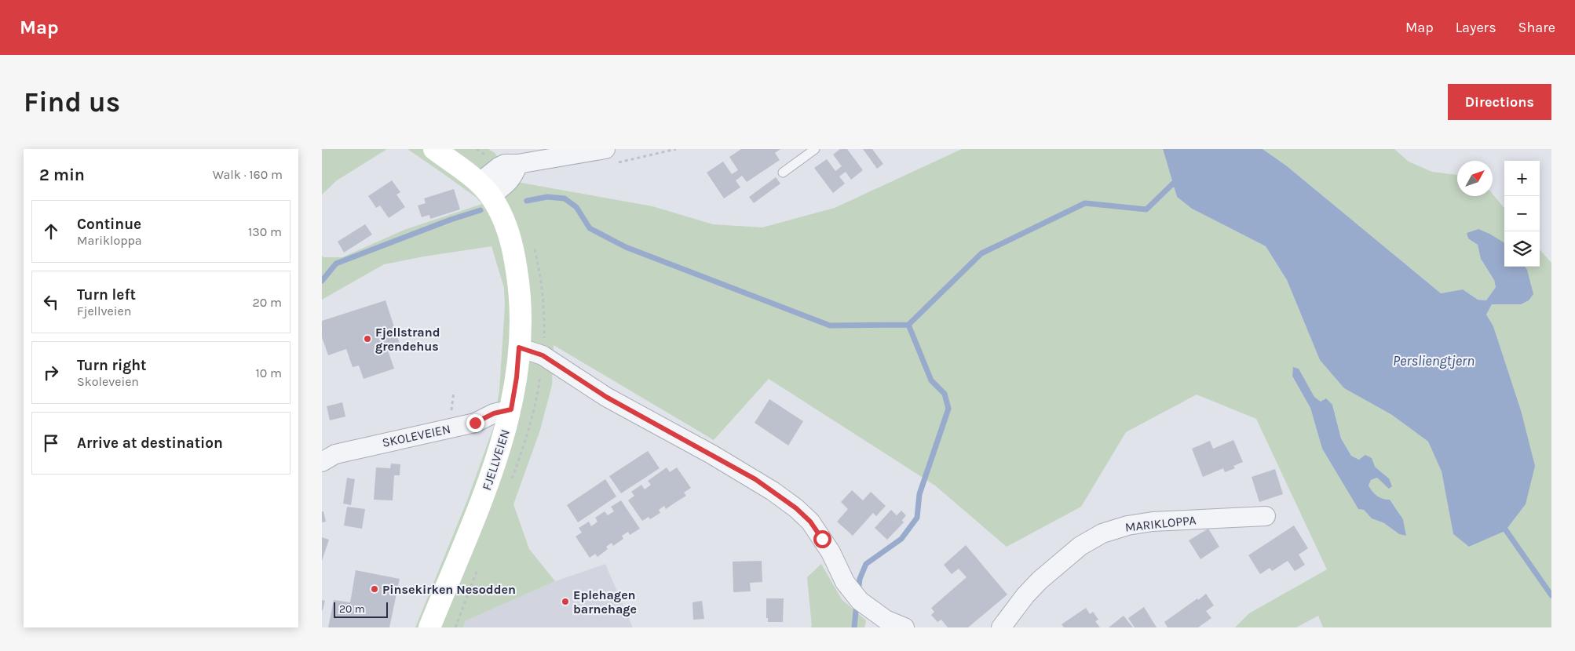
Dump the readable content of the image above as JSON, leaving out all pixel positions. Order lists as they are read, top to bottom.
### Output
{
  "streets": {
    "main road": ["FJELLVEIEN"],
    "street": ["SKOLEVEIEN", "MARIKLOPPA"]
  },
  "crossings": [
    ["SKOLEVEIEN", "FJELLVEIEN"]
  ],
  "water": ["Persliengtjern"],
  "places": ["Fjellstrand grendehus", "Pinsekirken Nesodden", "Eplehagen barnehage"],
  "scale_bar": "20 m",
  "north": "top right",
  "page": {
    "header": "Map",
    "nav": ["Map", "Layers", "Share"],
    "buttons": "Directions",
    "title": "Find us",
    "heading": ["2 min", "Walk · 160 m"],
    "map_buttons": ["+", "−"],
    "list": [
      ["Continue", "Marikloppa", "130 m"],
      ["Turn left", "Fjellveien", "20 m"],
      ["Turn right", "Skoleveien", "10 m"],
      "Arrive at destination"
    ],
    "scale": "20 m"
  }
}
